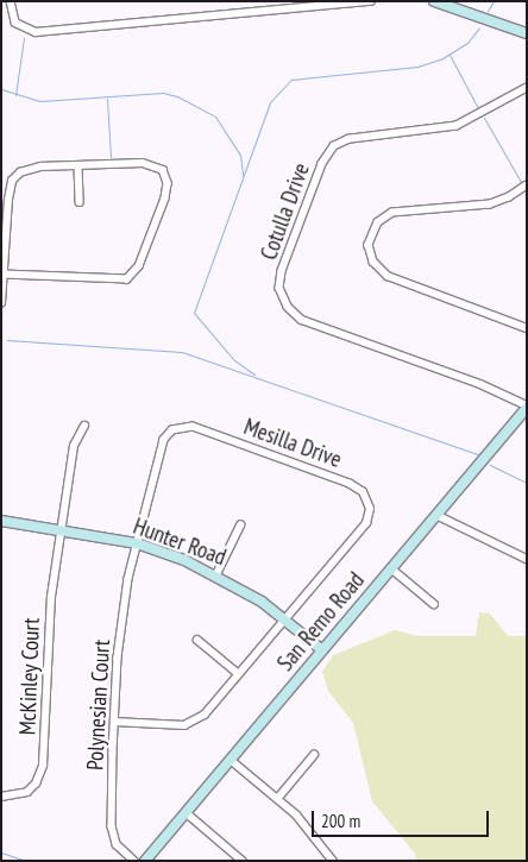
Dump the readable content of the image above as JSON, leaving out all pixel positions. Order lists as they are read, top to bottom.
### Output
{
  "streets": {
    "street": [
      "Cotulla Drive",
      "Mesilla Drive",
      "Hunter Road",
      "San Remo Road",
      "McKinley Court",
      "Polynesian Court"
    ]
  },
  "crossings": [
    ["Cotulla Drive", "San Remo Road"],
    ["Mesilla Drive", "Hunter Road"],
    ["Mesilla Drive", "Polynesian Court"],
    ["Hunter Road", "San Remo Road"],
    ["Hunter Road", "McKinley Court"],
    ["Hunter Road", "Polynesian Court"]
  ],
  "scale_bar": "200 m"
}
